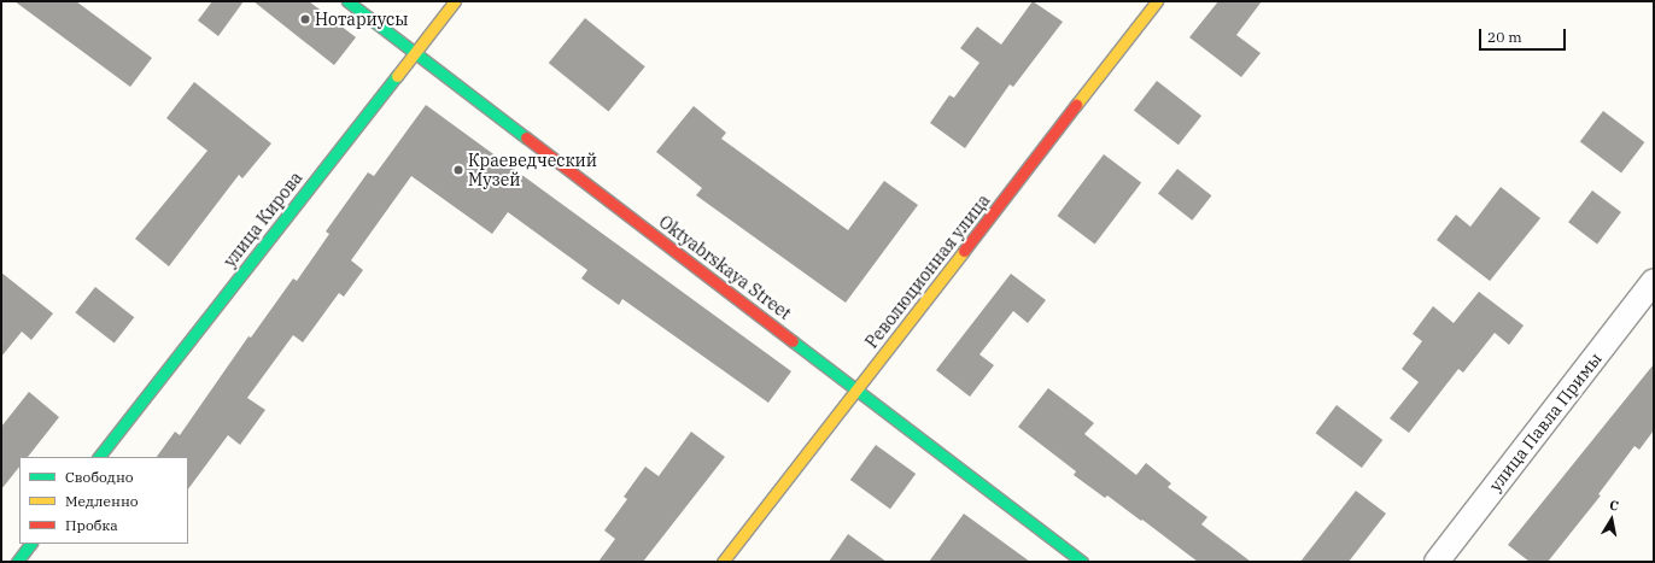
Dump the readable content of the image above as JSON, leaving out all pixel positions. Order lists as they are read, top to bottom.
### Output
{
  "streets": {
    "street": [
      "улица Кирова",
      "Oktyabrskaya Street",
      "Революционная улица",
      "улица Павла Примы"
    ]
  },
  "crossings": [
    ["улица Кирова", "Oktyabrskaya Street"],
    ["Oktyabrskaya Street", "Революционная улица"]
  ],
  "places": ["Нотариусы", "Краеведческий Музей"],
  "legend": ["Свободно", "Медленно", "Пробка"],
  "scale_bar": "20 m",
  "north": "top"
}
